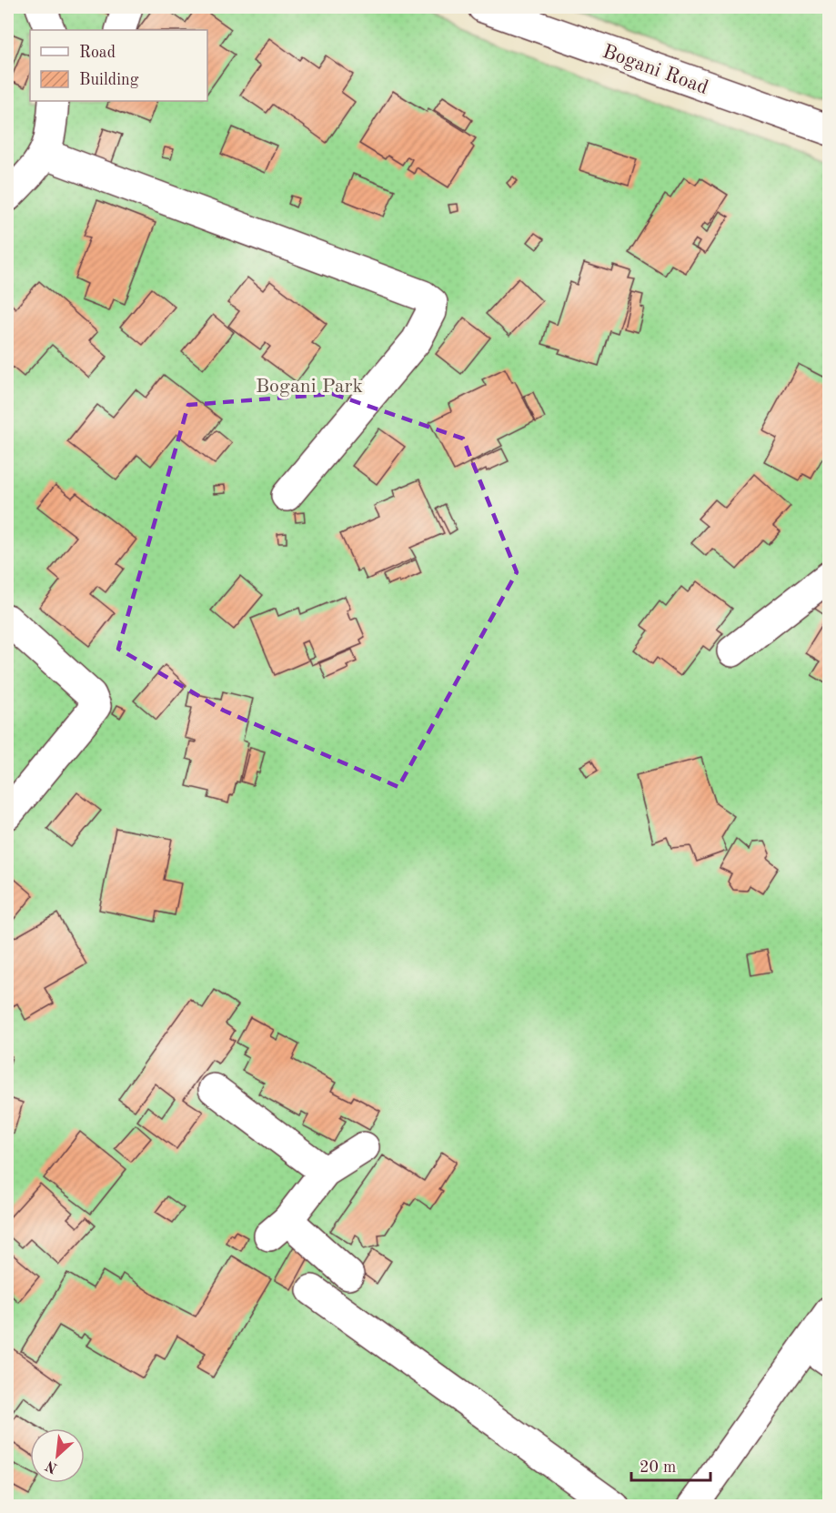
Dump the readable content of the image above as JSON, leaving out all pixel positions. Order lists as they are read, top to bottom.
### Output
{
  "streets": {
    "street": ["Bogani Road"]
  },
  "parks": ["Bogani Park"],
  "legend": ["Road", "Building"],
  "scale_bar": "20 m",
  "north": "bottom left"
}
